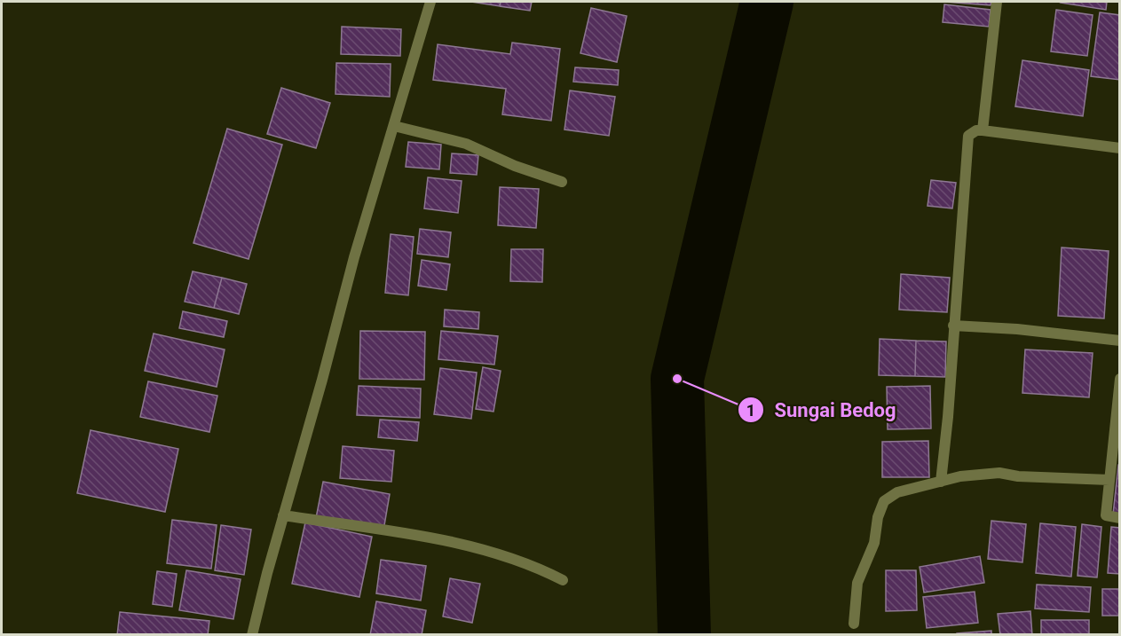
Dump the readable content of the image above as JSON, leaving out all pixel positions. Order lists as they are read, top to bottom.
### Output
{
  "places": ["Sungai Bedog"]
}
